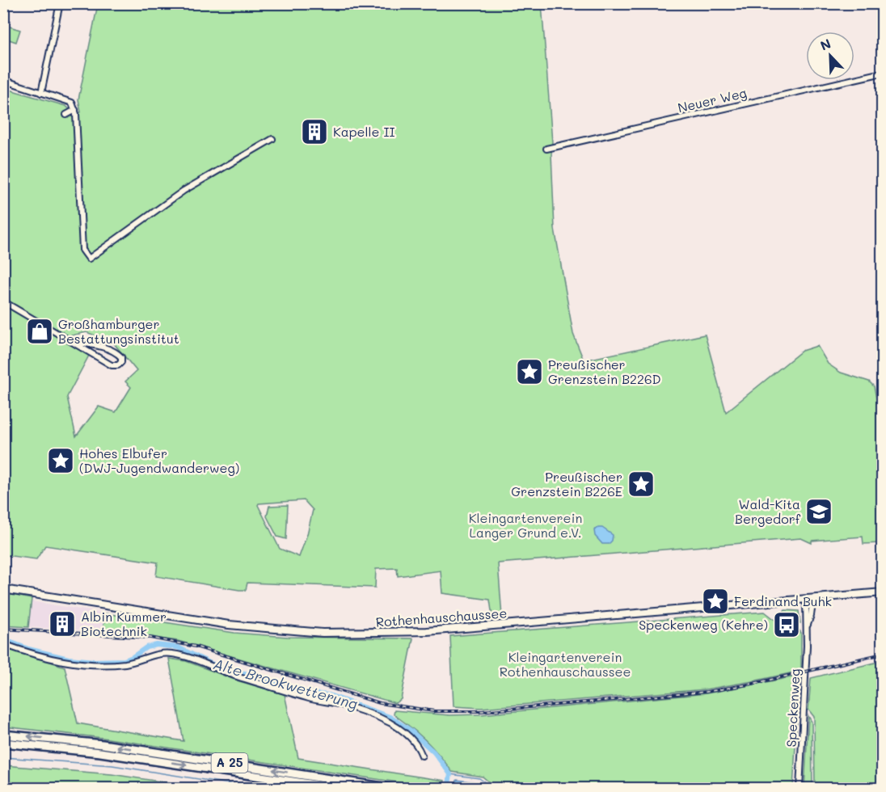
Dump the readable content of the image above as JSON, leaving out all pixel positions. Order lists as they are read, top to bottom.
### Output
{
  "streets": {
    "highway": ["A 25"],
    "main road": ["Rothenhauschaussee"],
    "street": ["Neuer Weg", "Speckenweg"]
  },
  "crossings": [
    ["Rothenhauschaussee", "Speckenweg"]
  ],
  "water": ["Alte Brookwetterung"],
  "parks": ["Kleingartenverein Langer Grund e.V.", "Kleingartenverein Rothenhauschaussee"],
  "places": {
    "building": ["Kapelle II", "Albin Kummer Biotechnik"],
    "shop": ["Großhamburger Bestattungsinstitut"],
    "place": [
      "Preußischer Grenzstein B226D",
      "Hohes Elbufer (DWJ-Jugendwanderweg)",
      "Preußischer Grenzstein B226E",
      "Ferdinand Buhk"
    ],
    "school or university": ["Wald-Kita Bergedorf"],
    "bus stop": ["Speckenweg (Kehre)"]
  },
  "north": "top left"
}
